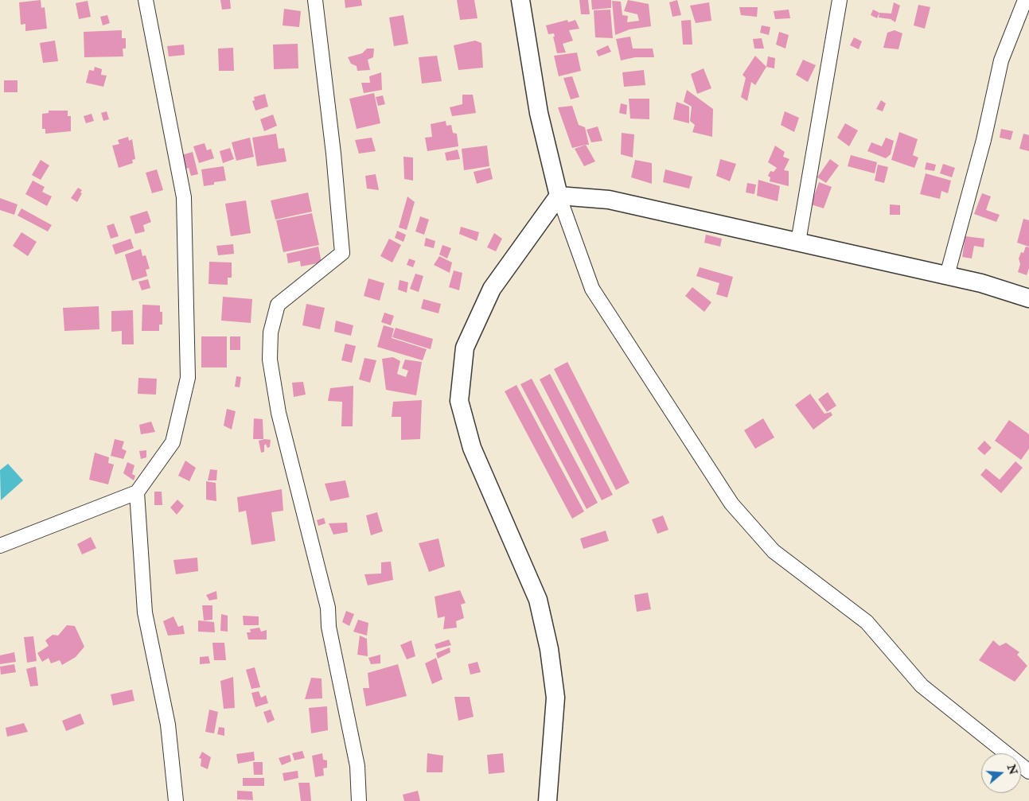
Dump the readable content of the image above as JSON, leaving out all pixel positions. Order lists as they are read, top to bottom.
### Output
{
  "north": "right"
}
